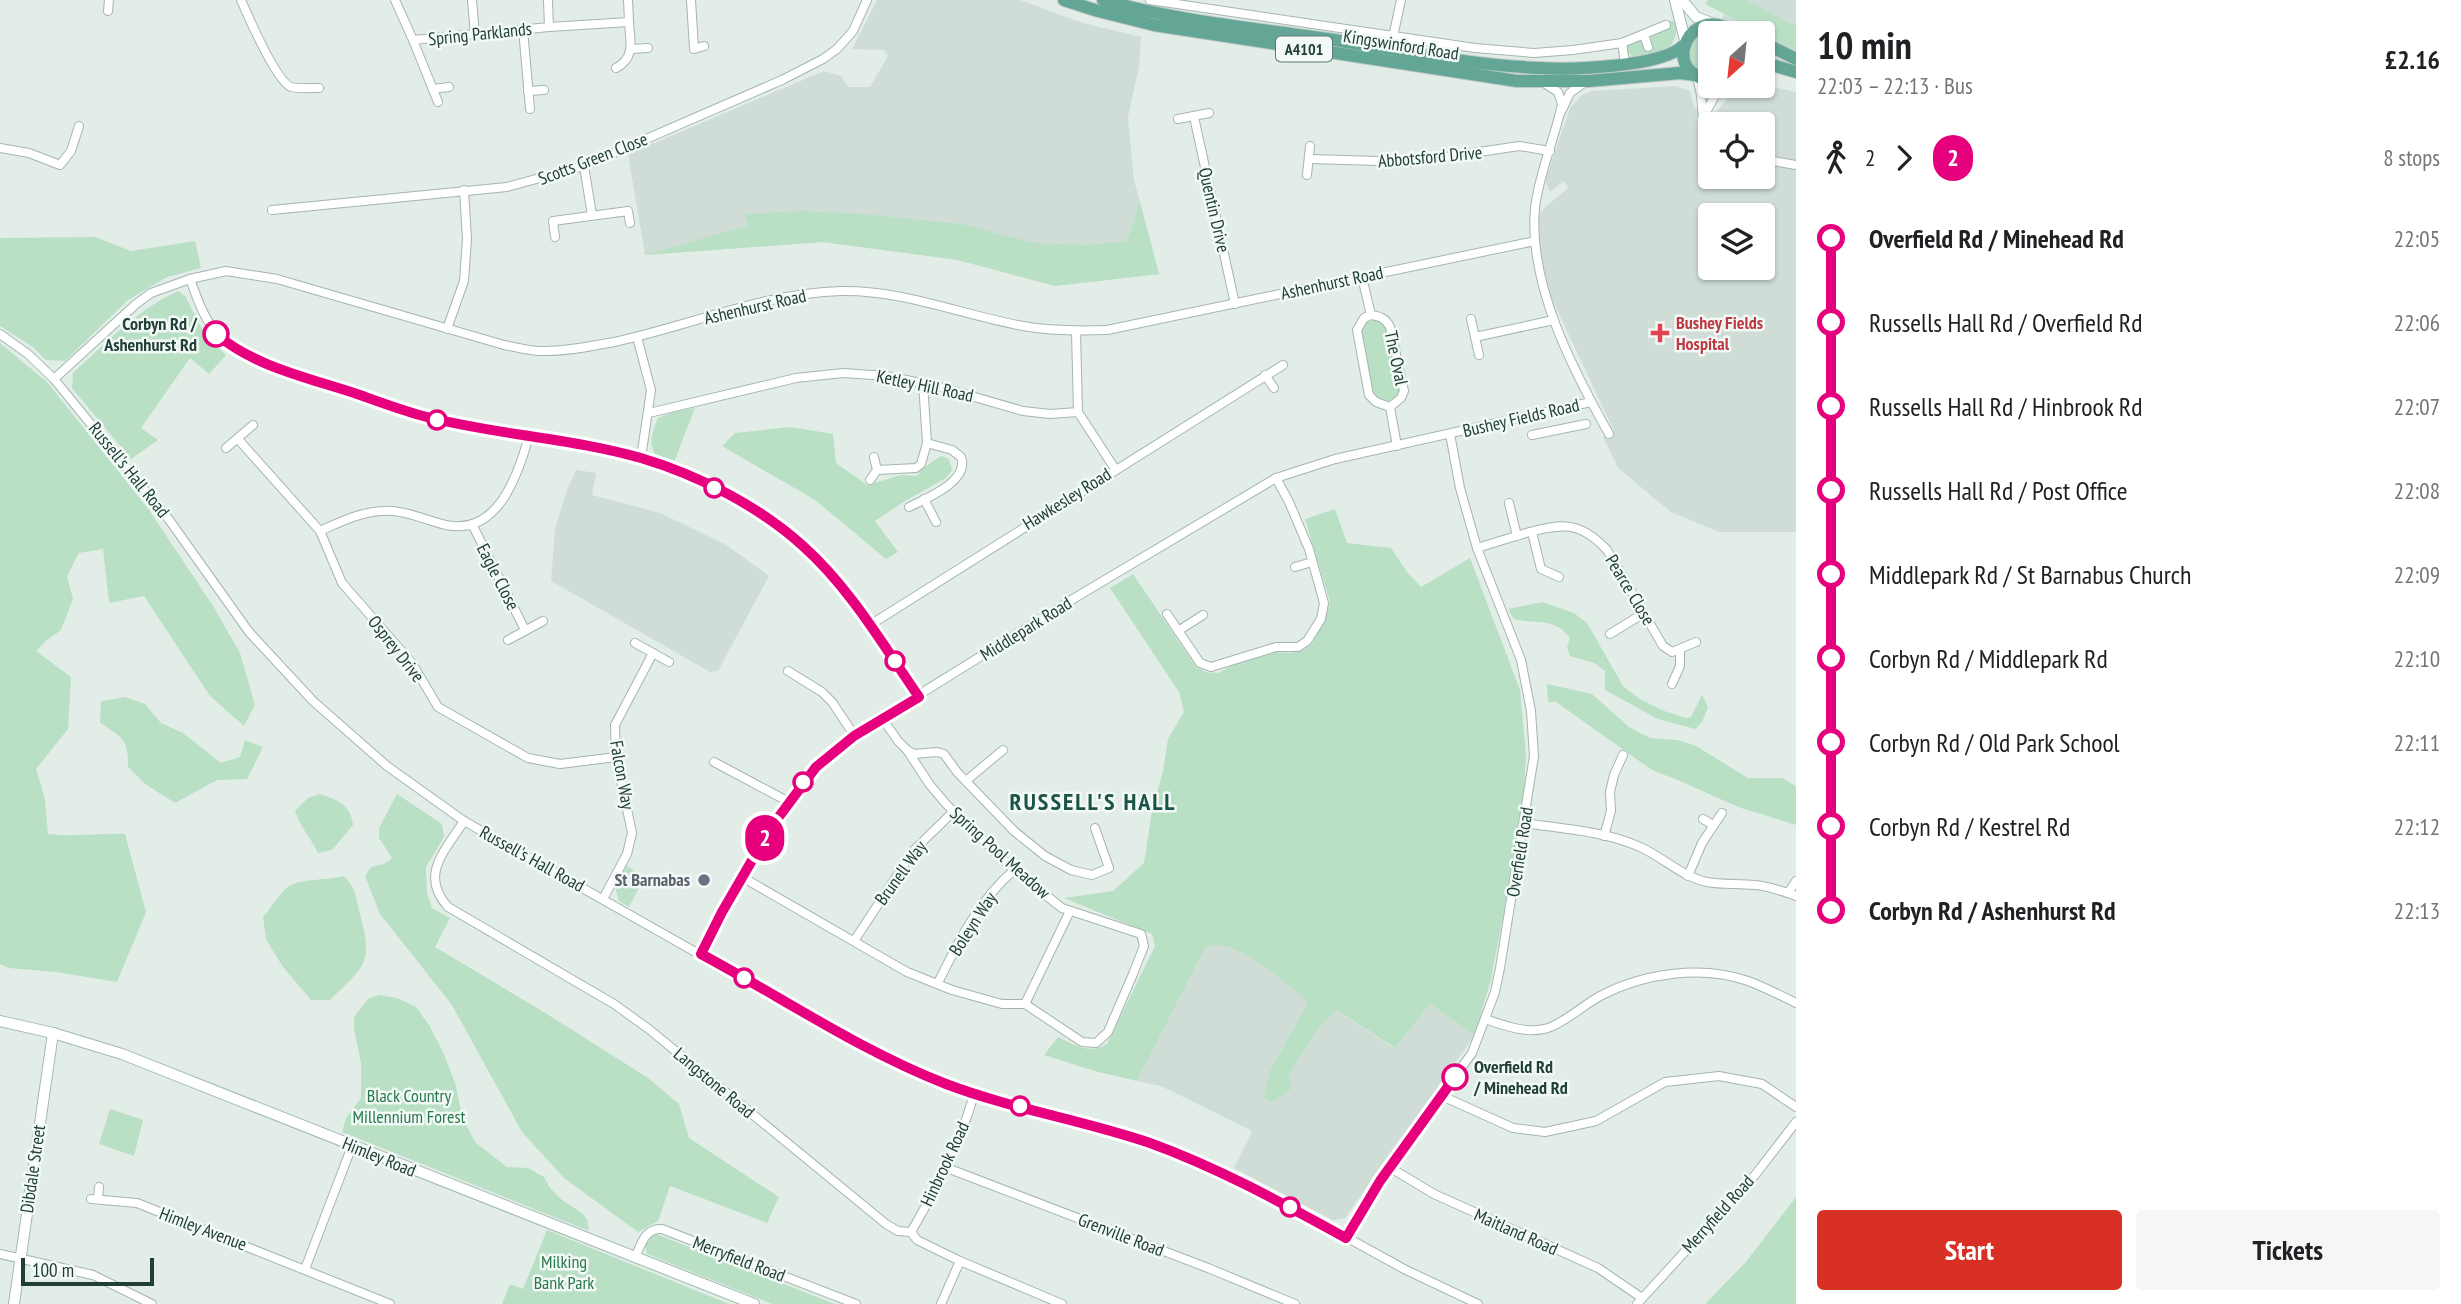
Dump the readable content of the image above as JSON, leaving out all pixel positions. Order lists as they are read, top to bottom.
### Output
{
  "streets": {
    "main road": [
      "Kingswinford Road",
      "A4101",
      "Himley Road",
      "Dibdale Street"
    ],
    "street": [
      "Spring Parklands",
      "Abbotsford Drive",
      "Scotts Green Close",
      "Quentin Drive",
      "Ashenhurst Road",
      "The Oval",
      "Ketley Hill Road",
      "Bushey Fields Road",
      "Russell's Hall Road",
      "Hawkesley Road",
      "Eagle Close",
      "Pearce Close",
      "Middlepark Road",
      "Osprey Drive",
      "Falcon Way",
      "Overfield Road",
      "Spring Pool Meadow",
      "Brunell Way",
      "Boleyn Way",
      "Langstone Road",
      "Hinbrook Road",
      "Merryfield Road",
      "Himley Avenue",
      "Maitland Road",
      "Grenville Road"
    ]
  },
  "crossings": [
    ["Kingswinford Road", "A4101"],
    ["Kingswinford Road", "Bushey Fields Road"],
    ["Abbotsford Drive", "Bushey Fields Road"],
    ["Quentin Drive", "Ashenhurst Road"],
    ["Ashenhurst Road", "The Oval"],
    ["Ashenhurst Road", "Bushey Fields Road"],
    ["Ashenhurst Road", "Russell's Hall Road"],
    ["The Oval", "Middlepark Road"],
    ["Bushey Fields Road", "Middlepark Road"],
    ["Bushey Fields Road", "Overfield Road"],
    ["Russell's Hall Road", "Middlepark Road"],
    ["Russell's Hall Road", "Falcon Way"],
    ["Russell's Hall Road", "Overfield Road"],
    ["Russell's Hall Road", "Langstone Road"],
    ["Russell's Hall Road", "Hinbrook Road"],
    ["Pearce Close", "Overfield Road"],
    ["Middlepark Road", "Overfield Road"],
    ["Middlepark Road", "Spring Pool Meadow"],
    ["Osprey Drive", "Falcon Way"],
    ["Overfield Road", "Maitland Road"],
    ["Spring Pool Meadow", "Brunell Way"],
    ["Spring Pool Meadow", "Boleyn Way"],
    ["Langstone Road", "Hinbrook Road"],
    ["Himley Road", "Dibdale Street"],
    ["Himley Road", "Merryfield Road"],
    ["Hinbrook Road", "Grenville Road"],
    ["Merryfield Road", "Maitland Road"]
  ],
  "districts": ["RUSSELL'S HALL"],
  "parks": ["Black Country Millennium Forest", "Milking Bank Park"],
  "places": {
    "health": ["Bushey Fields Hospital"],
    "other": ["Corbyn Rd / Ashenhurst Rd", "St Barnabas", "Overfield Rd / Minehead Rd"]
  },
  "lines": ["bus line 2"],
  "scale_bar": "100 m",
  "north": "bottom left",
  "page": {
    "on_map": "2",
    "heading": ["10 min", "22:03 – 22:13 · Bus", "£2.16"],
    "legs": ["2", "2", "8 stops"],
    "list": [
      {
        "name": "Overfield Rd / Minehead Rd",
        "value": "22:05"
      },
      {
        "name": "Russells Hall Rd / Overfield Rd",
        "value": "22:06"
      },
      {
        "name": "Russells Hall Rd / Hinbrook Rd",
        "value": "22:07"
      },
      {
        "name": "Russells Hall Rd / Post Office",
        "value": "22:08"
      },
      {
        "name": "Middlepark Rd / St Barnabus Church",
        "value": "22:09"
      },
      {
        "name": "Corbyn Rd / Middlepark Rd",
        "value": "22:10"
      },
      {
        "name": "Corbyn Rd / Old Park School",
        "value": "22:11"
      },
      {
        "name": "Corbyn Rd / Kestrel Rd",
        "value": "22:12"
      },
      {
        "name": "Corbyn Rd / Ashenhurst Rd",
        "value": "22:13"
      }
    ],
    "buttons": ["Start", "Tickets"],
    "scale": "100 m"
  }
}
